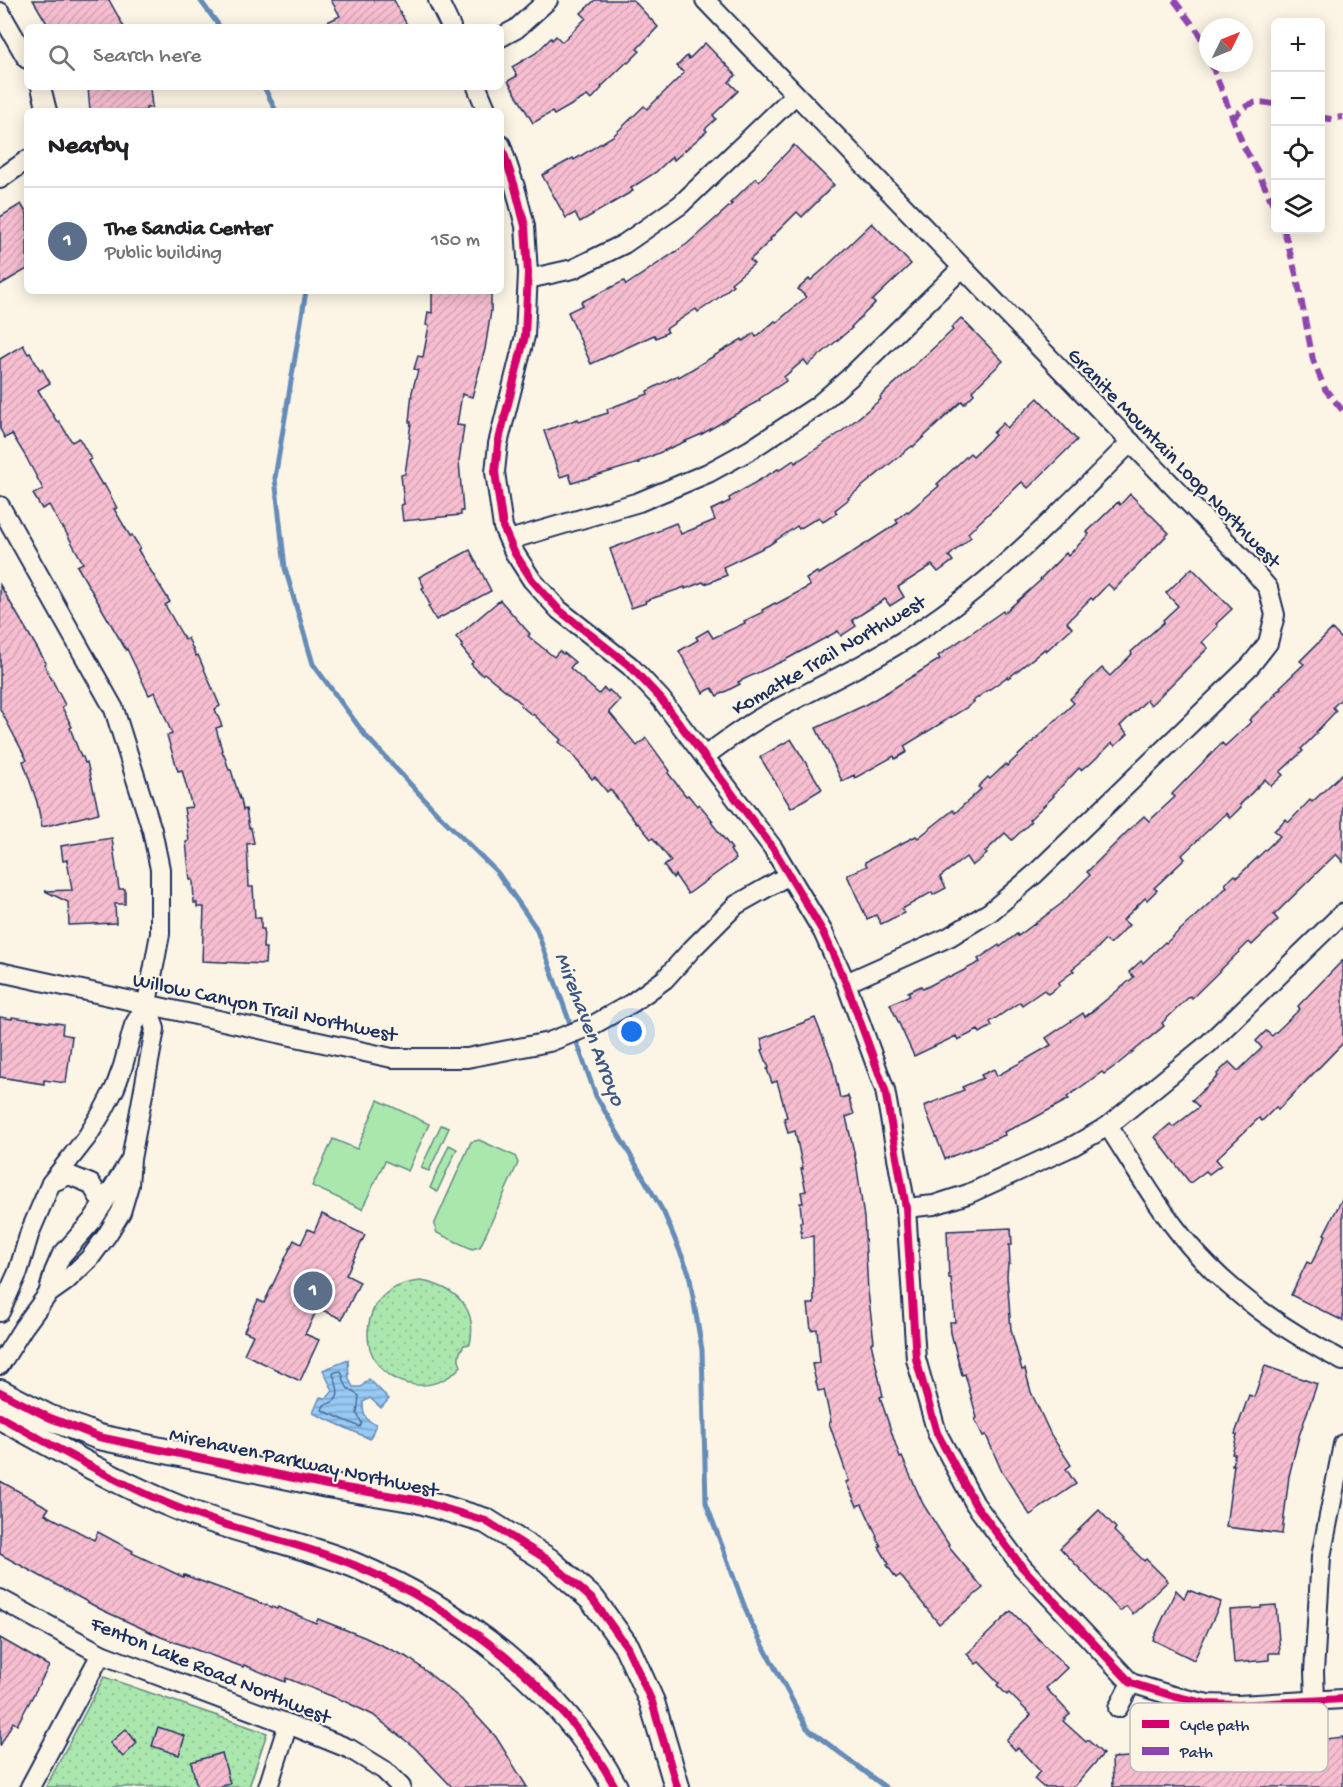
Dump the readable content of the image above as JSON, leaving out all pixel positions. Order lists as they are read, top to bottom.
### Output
{
  "streets": {
    "street": [
      "Granite Mountain Loop Northwest",
      "Komatke Trail Northwest",
      "Willow Canyon Trail Northwest",
      "Mirehaven Parkway Northwest",
      "Fenton Lake Road Northwest"
    ]
  },
  "crossings": [
    ["Granite Mountain Loop Northwest", "Komatke Trail Northwest"]
  ],
  "water": ["Mirehaven Arroyo"],
  "legend": ["Cycle path", "Path"],
  "north": "top right",
  "page": {
    "map_buttons": ["+", "−"],
    "search": "Search here",
    "heading": "Nearby",
    "list": [
      {
        "mark": "1",
        "name": "The Sandia Center",
        "note": "Public building",
        "value": "150 m"
      }
    ],
    "pins": "1"
  }
}
